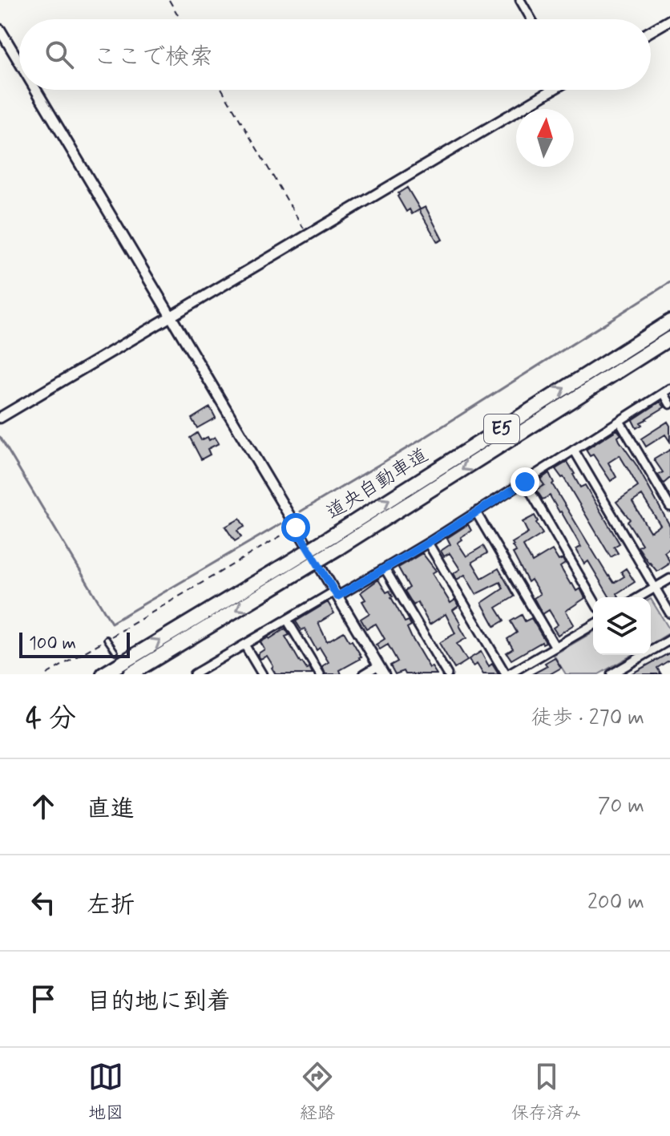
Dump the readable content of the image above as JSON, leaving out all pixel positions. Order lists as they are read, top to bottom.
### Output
{
  "streets": {
    "highway": ["E5", "道央自動車道"]
  },
  "scale_bar": "100 m",
  "north": "top",
  "page": {
    "search": "ここで検索",
    "scale": "100 m",
    "heading": ["4 分", "徒歩 · 270 m"],
    "list": [
      ["直進", "70 m"],
      ["左折", "200 m"],
      "目的地に到着"
    ],
    "nav": ["地図", "経路", "保存済み"]
  }
}
